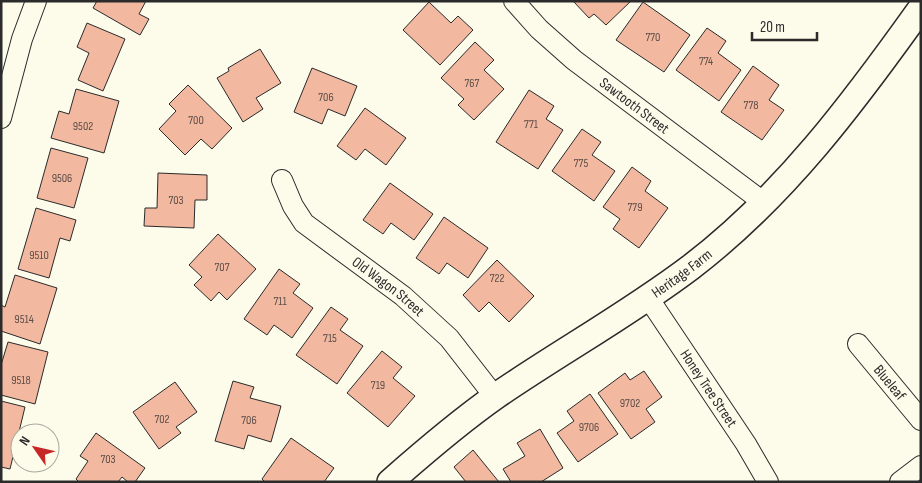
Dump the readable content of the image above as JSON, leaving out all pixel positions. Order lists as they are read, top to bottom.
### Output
{
  "streets": {
    "street": [
      "Sawtooth Street",
      "Heritage Farm",
      "Old Wagon Street",
      "Blueleaf",
      "Honey Tree Street"
    ]
  },
  "crossings": [
    ["Sawtooth Street", "Heritage Farm"],
    ["Heritage Farm", "Old Wagon Street"],
    ["Heritage Farm", "Honey Tree Street"]
  ],
  "house_numbers": [
    "770",
    "774",
    "767",
    "706",
    "778",
    "700",
    "771",
    "9502",
    "775",
    "9506",
    "703",
    "779",
    "9510",
    "707",
    "722",
    "711",
    "9514",
    "715",
    "9518",
    "719",
    "9702",
    "702",
    "706",
    "9706",
    "703"
  ],
  "scale_bar": "20 m",
  "north": "top left"
}
